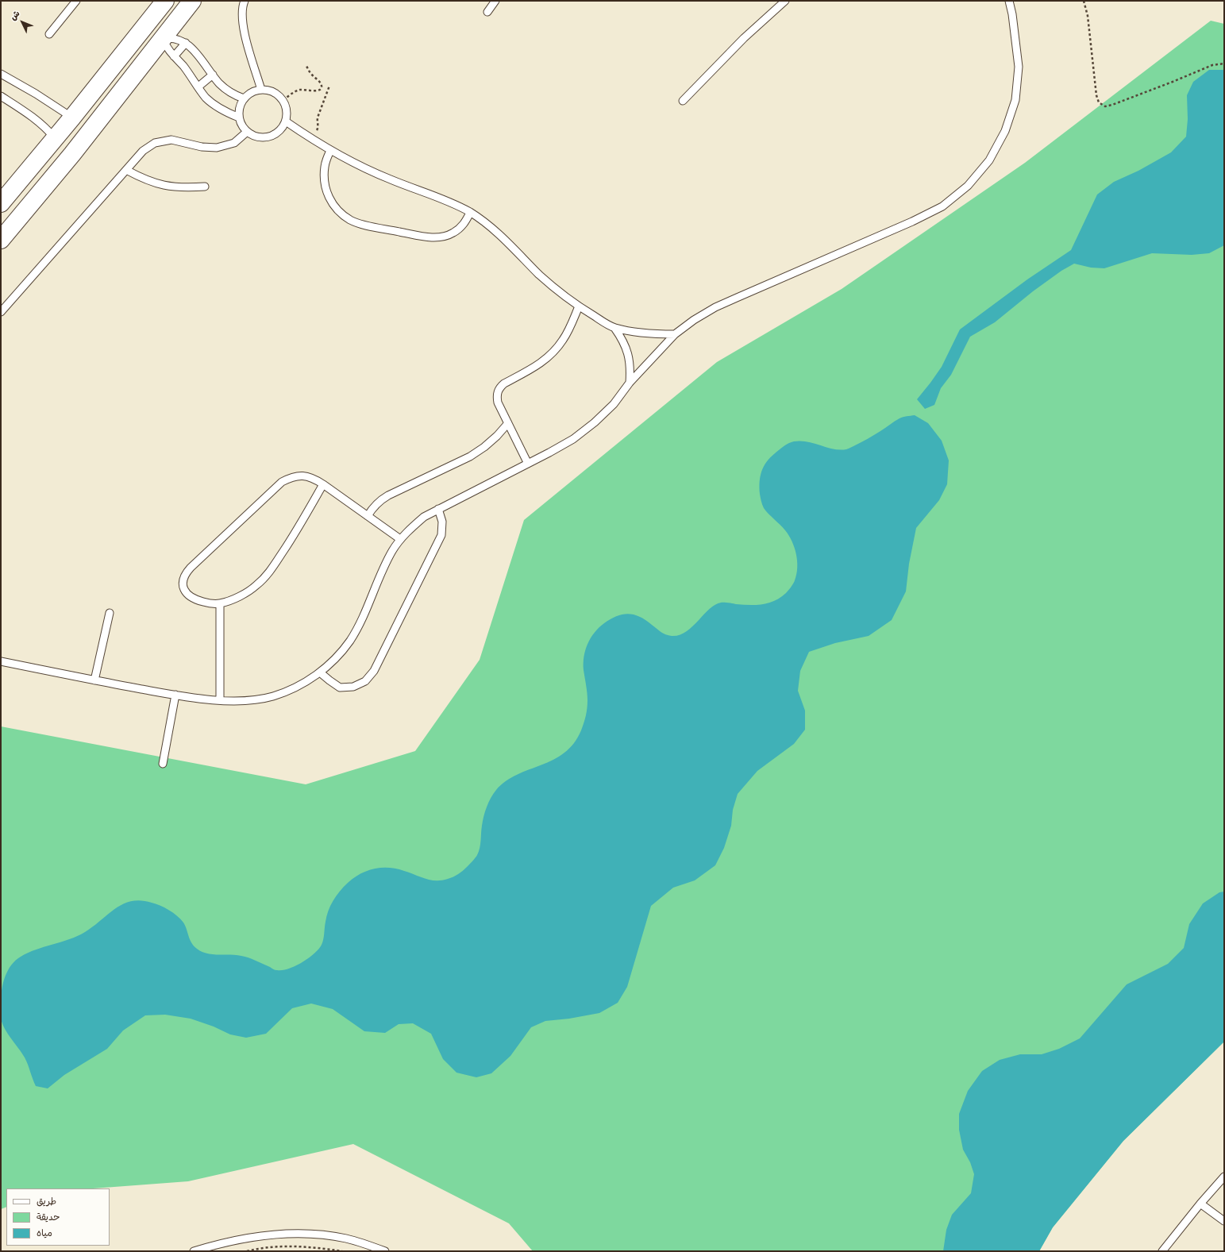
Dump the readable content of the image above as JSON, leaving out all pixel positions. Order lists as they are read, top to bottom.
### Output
{
  "legend": ["طريق", "حديقة", "مياه"],
  "north": "top left"
}
